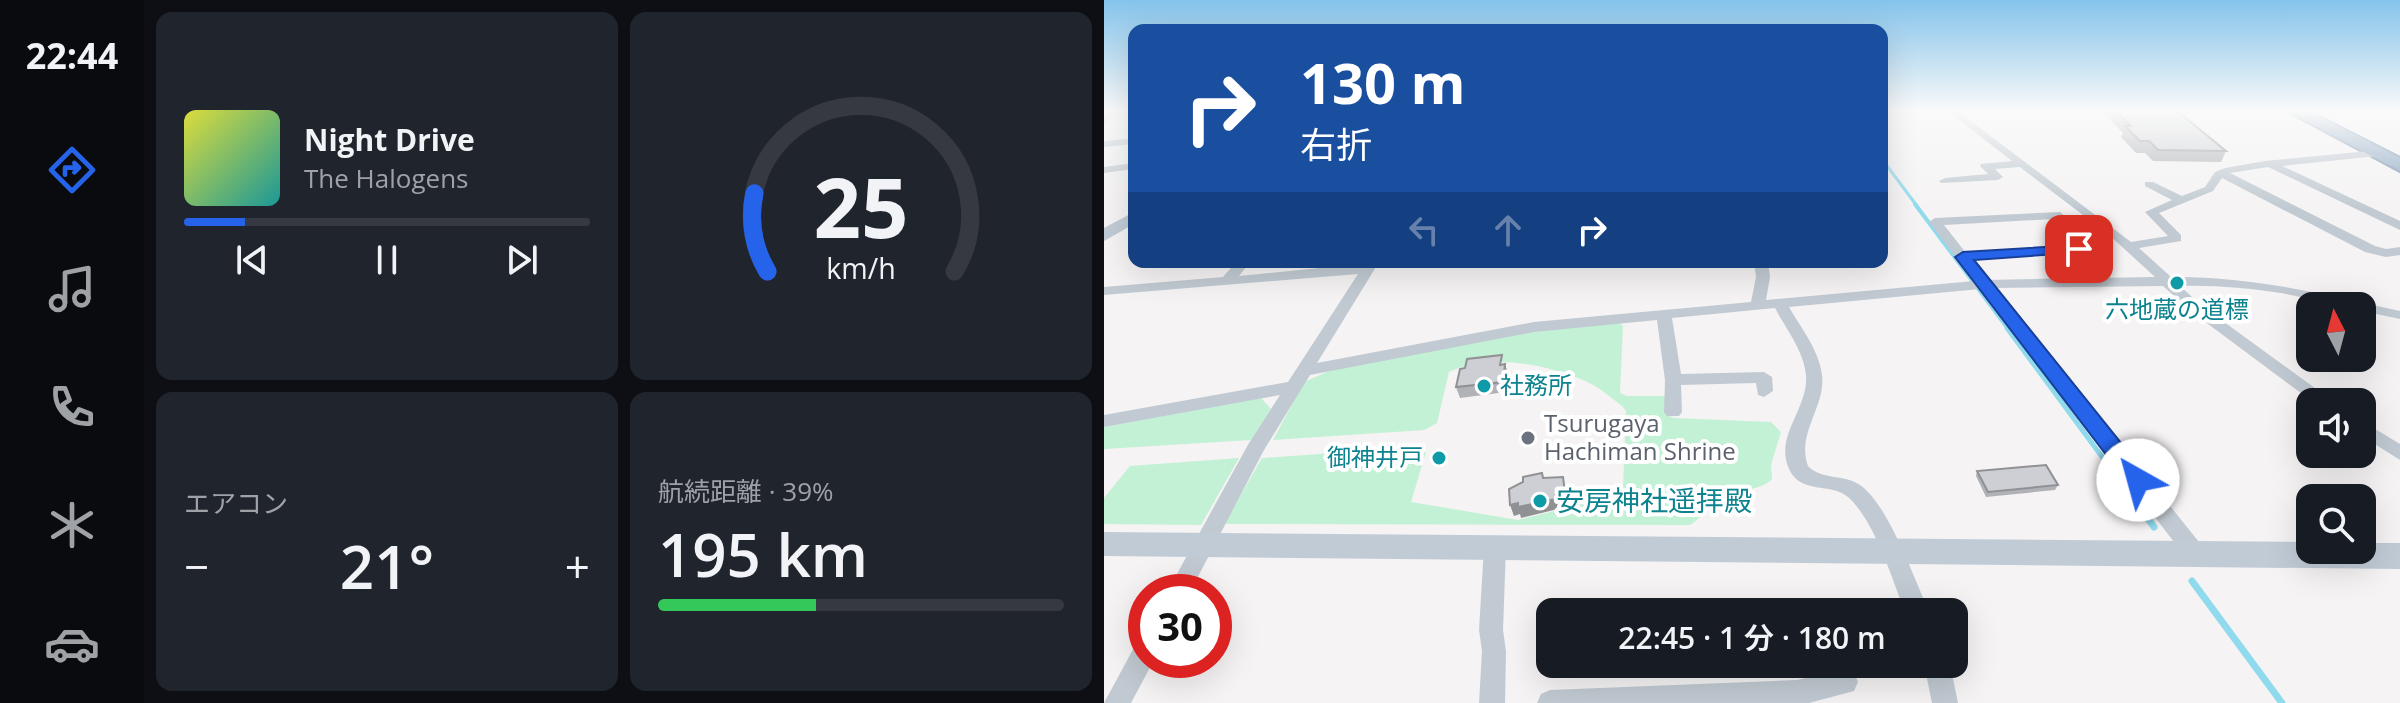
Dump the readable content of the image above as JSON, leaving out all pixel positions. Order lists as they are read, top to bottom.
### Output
{
  "places": [
    "六地蔵の道標",
    "社務所",
    "Tsurugaya Hachiman Shrine",
    "御神井戸",
    "安房神社遥拝殿"
  ],
  "north": "top",
  "page": {
    "tabs": "22:44",
    "turn": ["130 m", "右折"],
    "song": ["Night Drive", "The Halogens"],
    "tile": [
      "エアコン",
      ["航続距離 · 39%", "195 km"]
    ],
    "heat": ["−", "21°", "+"],
    "limit": "30",
    "trip": "22:45 · 1 分 · 180 m",
    "gauge": ["25", "km/h"]
  }
}
